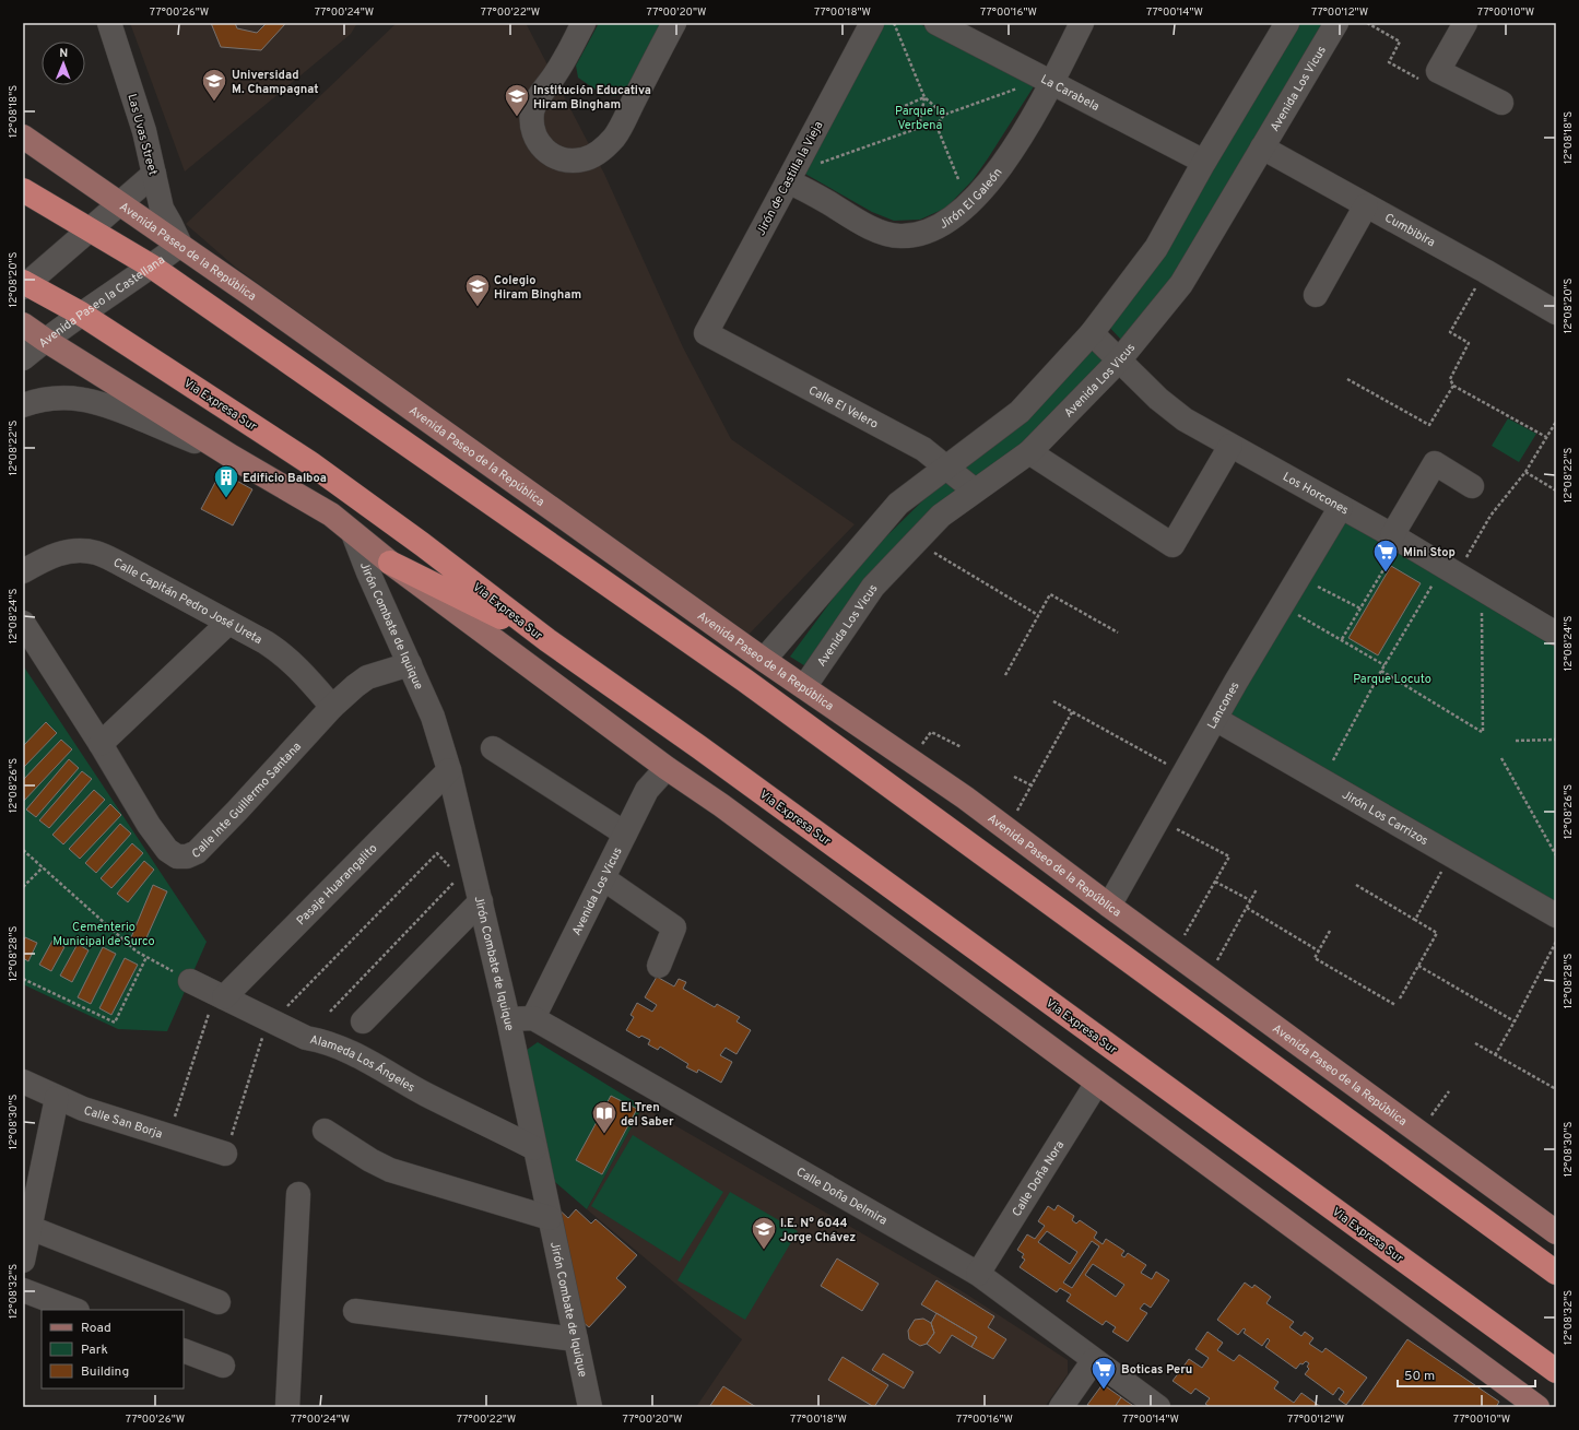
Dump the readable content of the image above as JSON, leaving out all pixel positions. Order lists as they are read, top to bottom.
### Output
{
  "streets": {
    "highway": ["Via Expresa Sur"],
    "main road": ["Avenida Paseo de la República"],
    "street": [
      "Avenida Los Vicus",
      "La Carabela",
      "Las Uvas Street",
      "Jirón de Castilla la Vieja",
      "Jirón El Galeón",
      "Cumbibira",
      "Avenida Paseo la Castellana",
      "Calle El Velero",
      "Los Horcones",
      "Calle Capitán Pedro José Ureta",
      "Jirón Combate de Iquique",
      "Lancones",
      "Calle Inte Guillermo Santana",
      "Jirón Los Carrizos",
      "Pasaje Huarangalito",
      "Alameda Los Ángeles",
      "Calle San Borja",
      "Calle Doña Nora",
      "Calle Doña Delmira"
    ]
  },
  "crossings": [
    ["Avenida Los Vicus", "Cumbibira"],
    ["Avenida Los Vicus", "Avenida Paseo de la República"],
    ["Avenida Los Vicus", "Calle El Velero"],
    ["Avenida Los Vicus", "Los Horcones"],
    ["Avenida Los Vicus", "Calle Doña Delmira"],
    ["La Carabela", "Jirón El Galeón"],
    ["Las Uvas Street", "Avenida Paseo de la República"],
    ["Las Uvas Street", "Avenida Paseo la Castellana"],
    ["Jirón de Castilla la Vieja", "Jirón El Galeón"],
    ["Jirón de Castilla la Vieja", "Calle El Velero"],
    ["Avenida Paseo de la República", "Avenida Paseo la Castellana"],
    ["Avenida Paseo de la República", "Lancones"],
    ["Avenida Paseo la Castellana", "Via Expresa Sur"],
    ["Los Horcones", "Lancones"],
    ["Calle Capitán Pedro José Ureta", "Calle Inte Guillermo Santana"],
    ["Jirón Combate de Iquique", "Calle Inte Guillermo Santana"],
    ["Jirón Combate de Iquique", "Pasaje Huarangalito"],
    ["Jirón Combate de Iquique", "Alameda Los Ángeles"],
    ["Lancones", "Jirón Los Carrizos"],
    ["Pasaje Huarangalito", "Alameda Los Ángeles"],
    ["Calle Doña Nora", "Calle Doña Delmira"]
  ],
  "parks": ["Parque la Verbena", "Parque Locuto", "Cementerio Municipal de Surco"],
  "places": {
    "school or university": [
      "Universidad M. Champagnat",
      "Institución Educativa Hiram Bingham",
      "Colegio Hiram Bingham",
      "I.E. N° 6044 Jorge Chávez"
    ],
    "building": ["Edificio Balboa"],
    "supermarket": ["Mini Stop", "Boticas Peru"],
    "library": ["El Tren del Saber"]
  },
  "legend": ["Road", "Park", "Building"],
  "scale_bar": "50 m",
  "north": "top",
  "coordinates": [
    "77°00'26\"W",
    "77°00'24\"W",
    "77°00'22\"W",
    "77°00'20\"W",
    "77°00'18\"W",
    "77°00'16\"W",
    "77°00'14\"W",
    "77°00'12\"W",
    "77°00'10\"W",
    "12°08'18\"S",
    "12°08'20\"S",
    "12°08'22\"S",
    "12°08'24\"S",
    "12°08'26\"S",
    "12°08'28\"S",
    "12°08'30\"S",
    "12°08'32\"S"
  ]
}
